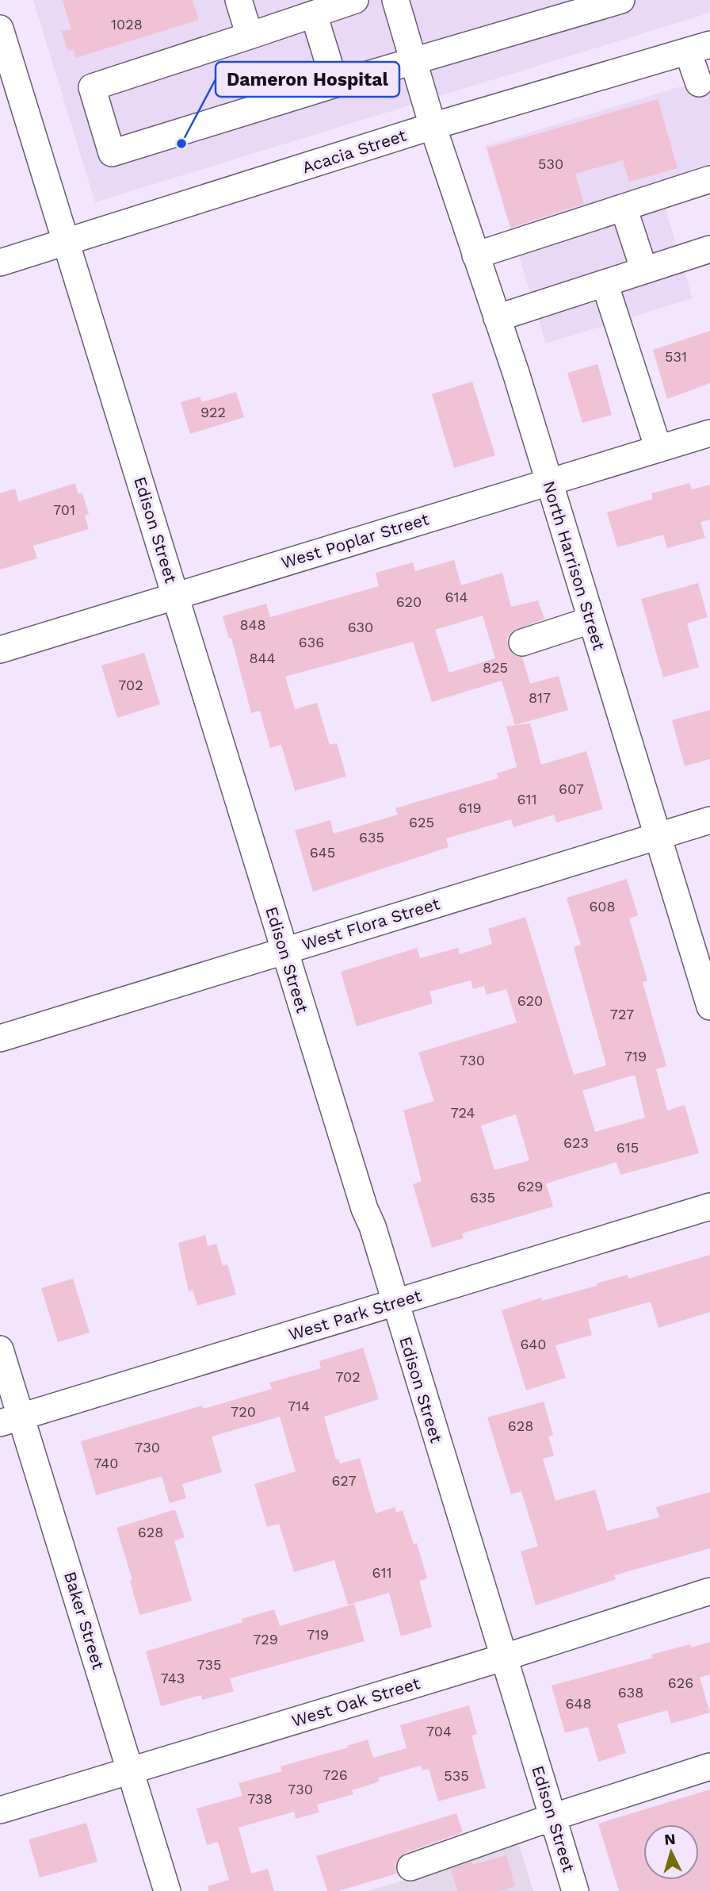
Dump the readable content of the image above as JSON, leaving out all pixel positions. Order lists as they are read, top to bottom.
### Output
{
  "streets": {
    "street": [
      "Acacia Street",
      "Edison Street",
      "West Poplar Street",
      "North Harrison Street",
      "West Flora Street",
      "West Park Street",
      "Baker Street",
      "West Oak Street"
    ]
  },
  "crossings": [
    ["Acacia Street", "Edison Street"],
    ["Acacia Street", "North Harrison Street"],
    ["Edison Street", "West Poplar Street"],
    ["Edison Street", "West Flora Street"],
    ["Edison Street", "West Park Street"],
    ["Edison Street", "West Oak Street"],
    ["West Poplar Street", "North Harrison Street"],
    ["North Harrison Street", "West Flora Street"],
    ["West Park Street", "Baker Street"],
    ["Baker Street", "West Oak Street"]
  ],
  "places": ["Dameron Hospital"],
  "house_numbers": [
    "1028",
    "530",
    "531",
    "922",
    "701",
    "614",
    "620",
    "848",
    "630",
    "636",
    "844",
    "825",
    "702",
    "817",
    "607",
    "611",
    "619",
    "625",
    "635",
    "645",
    "608",
    "620",
    "727",
    "719",
    "730",
    "724",
    "623",
    "615",
    "629",
    "635",
    "640",
    "702",
    "714",
    "720",
    "628",
    "730",
    "740",
    "627",
    "628",
    "611",
    "719",
    "729",
    "735",
    "743",
    "626",
    "638",
    "648",
    "704",
    "726",
    "535",
    "730",
    "738"
  ],
  "north": "top"
}
